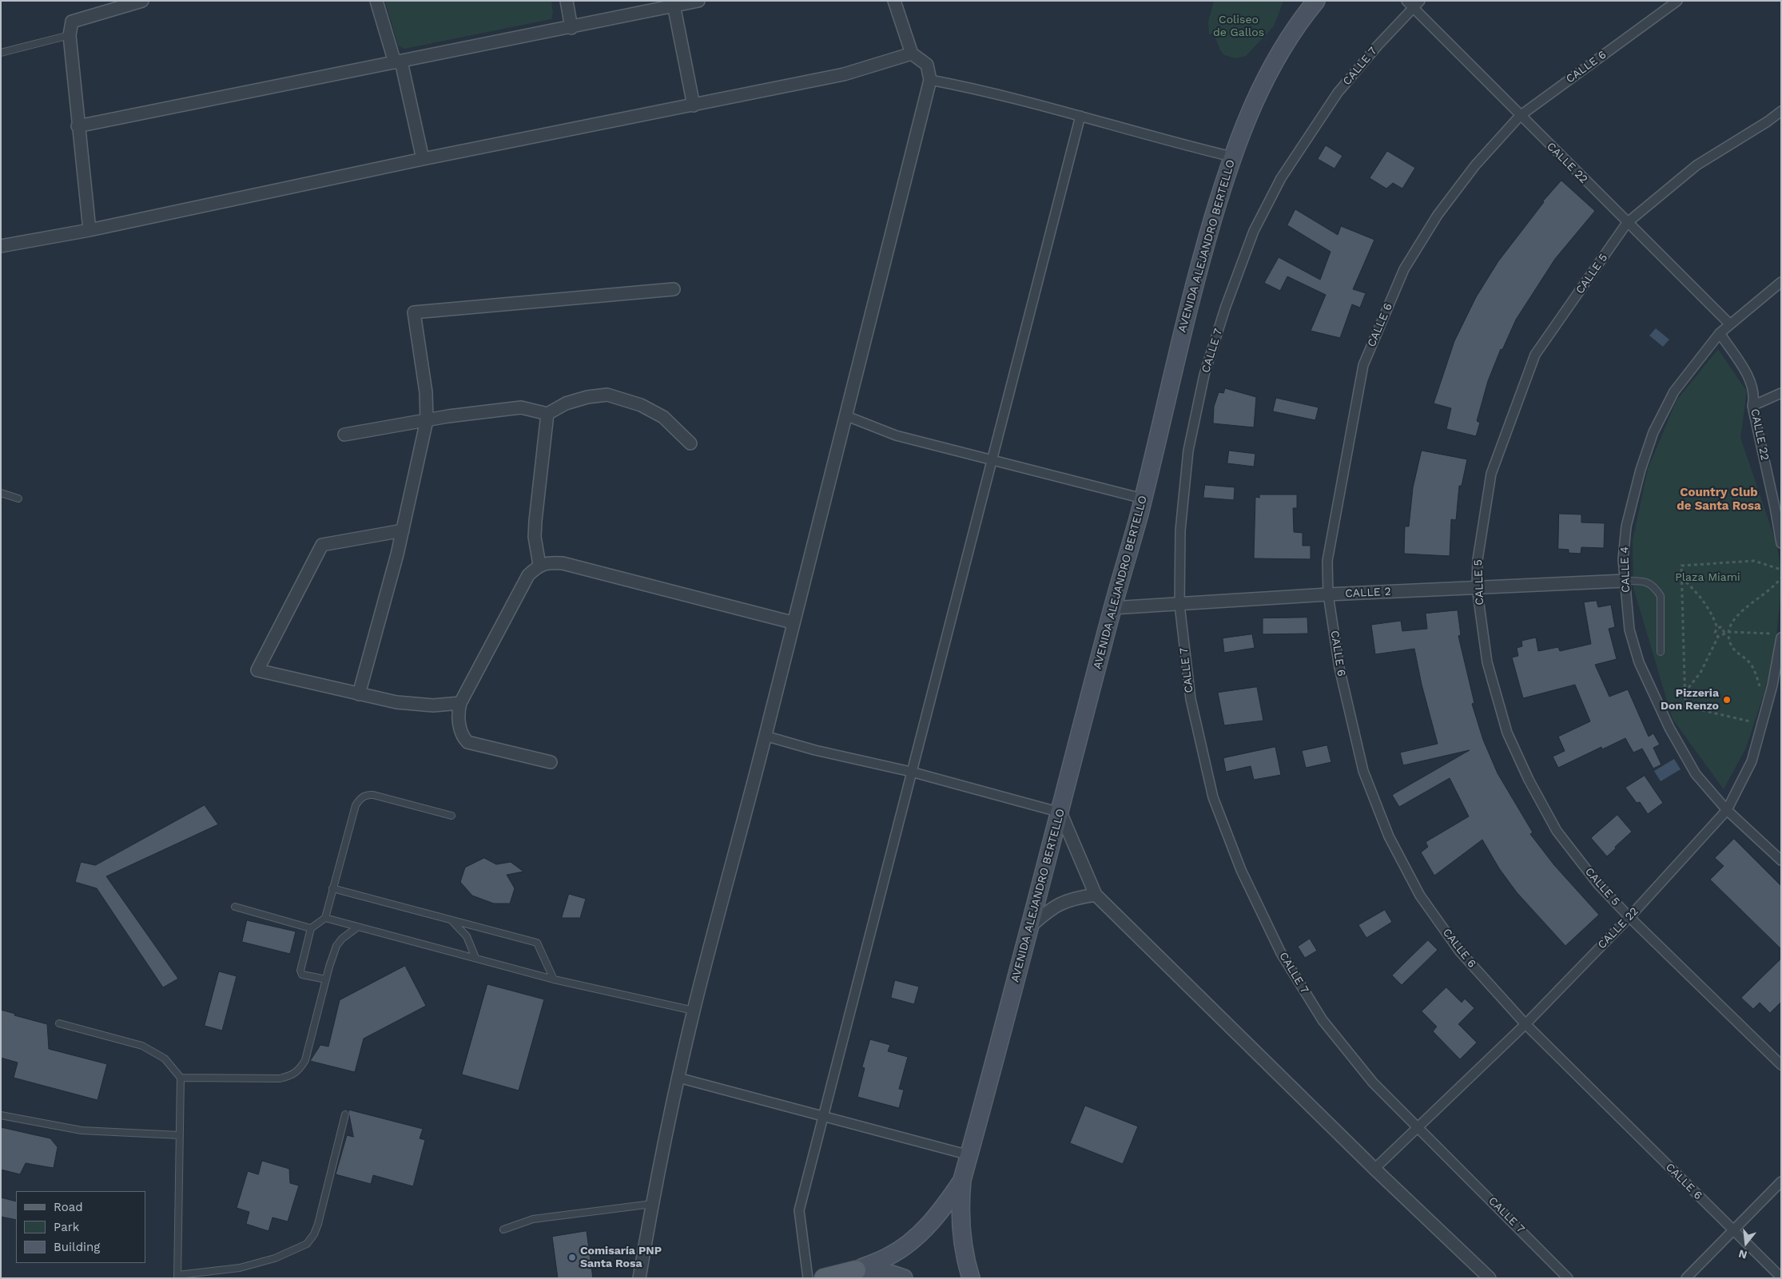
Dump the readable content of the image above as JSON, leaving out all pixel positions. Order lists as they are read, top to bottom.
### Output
{
  "streets": {
    "main road": ["AVENIDA ALEJANDRO BERTELLO"],
    "street": [
      "CALLE 7",
      "CALLE 6",
      "CALLE 22",
      "CALLE 5",
      "CALLE 4",
      "CALLE 2"
    ]
  },
  "crossings": [
    ["CALLE 7", "CALLE 22"],
    ["CALLE 7", "CALLE 2"],
    ["CALLE 6", "CALLE 22"],
    ["CALLE 6", "CALLE 2"],
    ["CALLE 22", "CALLE 5"],
    ["CALLE 22", "CALLE 4"],
    ["AVENIDA ALEJANDRO BERTELLO", "CALLE 2"],
    ["CALLE 5", "CALLE 2"],
    ["CALLE 4", "CALLE 2"]
  ],
  "districts": ["Country Club de Santa Rosa"],
  "parks": ["Coliseo de Gallos", "Plaza Miami"],
  "places": ["Pizzeria Don Renzo", "Comisaría PNP Santa Rosa"],
  "legend": ["Road", "Park", "Building"],
  "north": "bottom"
}
